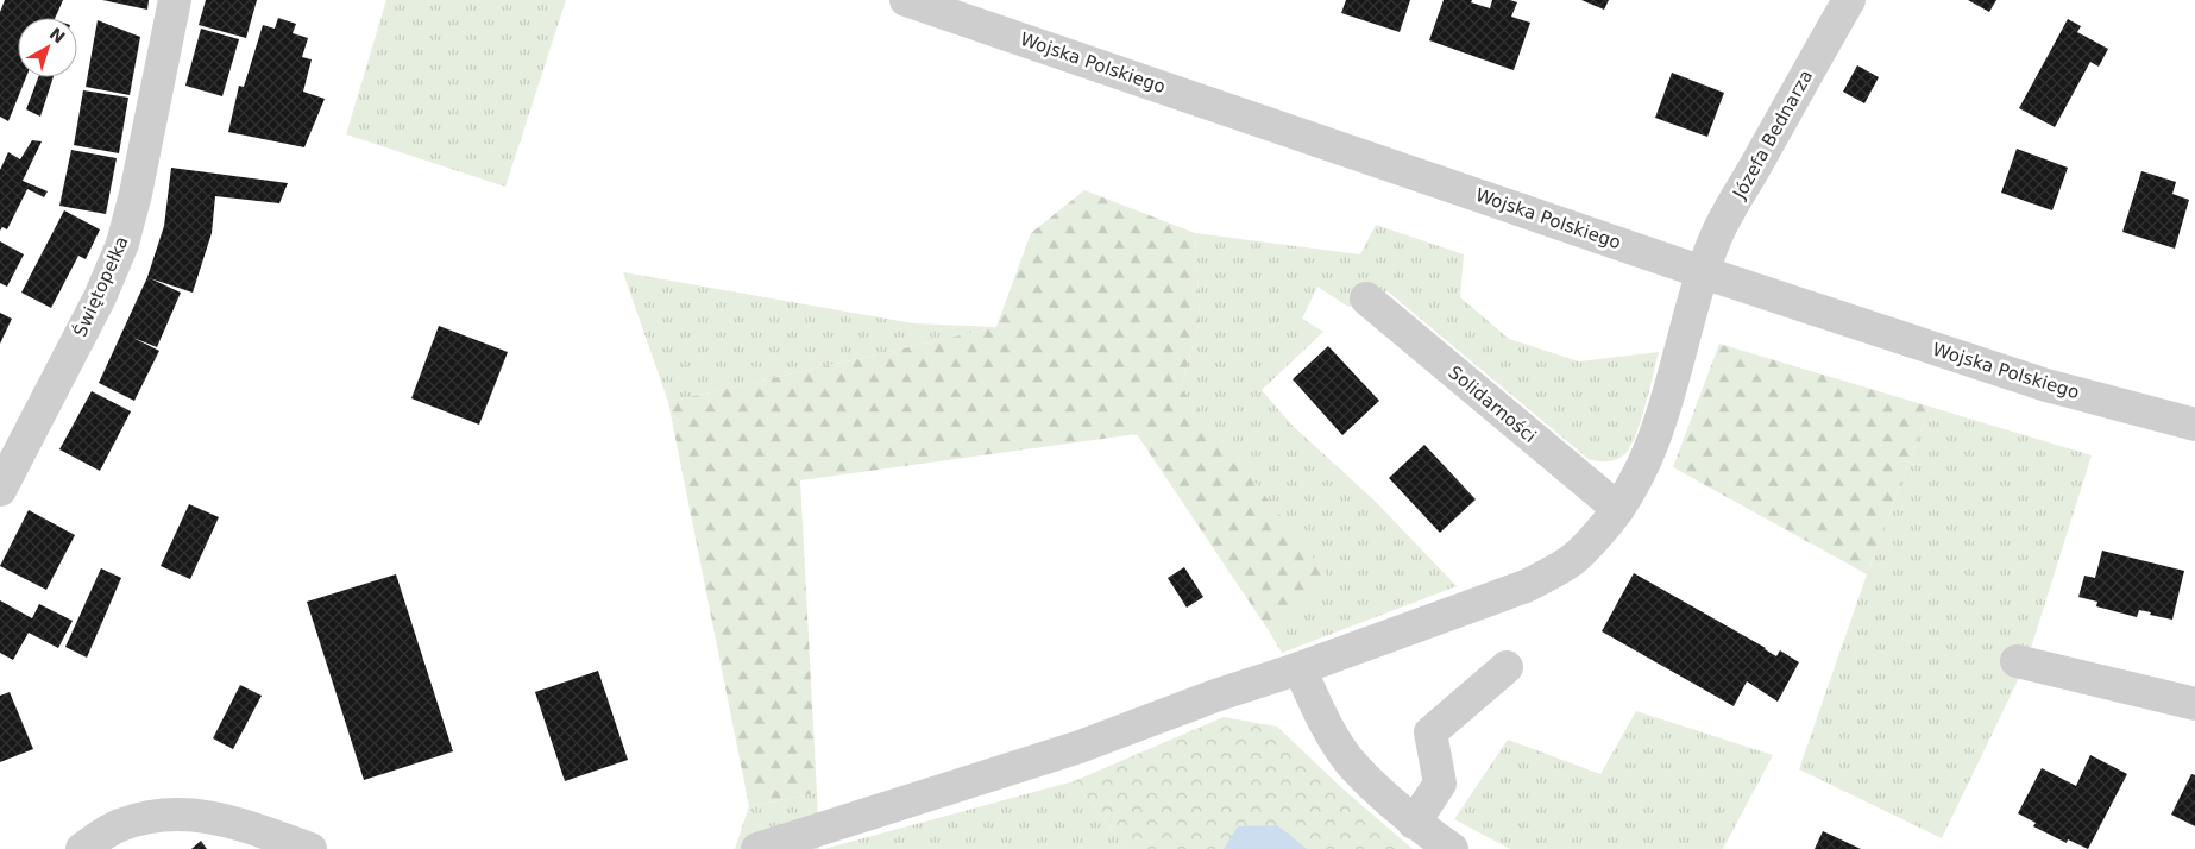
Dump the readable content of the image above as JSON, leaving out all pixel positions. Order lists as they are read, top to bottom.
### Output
{
  "streets": {
    "street": [
      "Wojska Polskiego",
      "Józefa Bednarza",
      "Świętopełka",
      "Solidarności"
    ]
  },
  "crossings": [
    ["Wojska Polskiego", "Józefa Bednarza"],
    ["Józefa Bednarza", "Solidarności"]
  ],
  "north": "top right"
}
